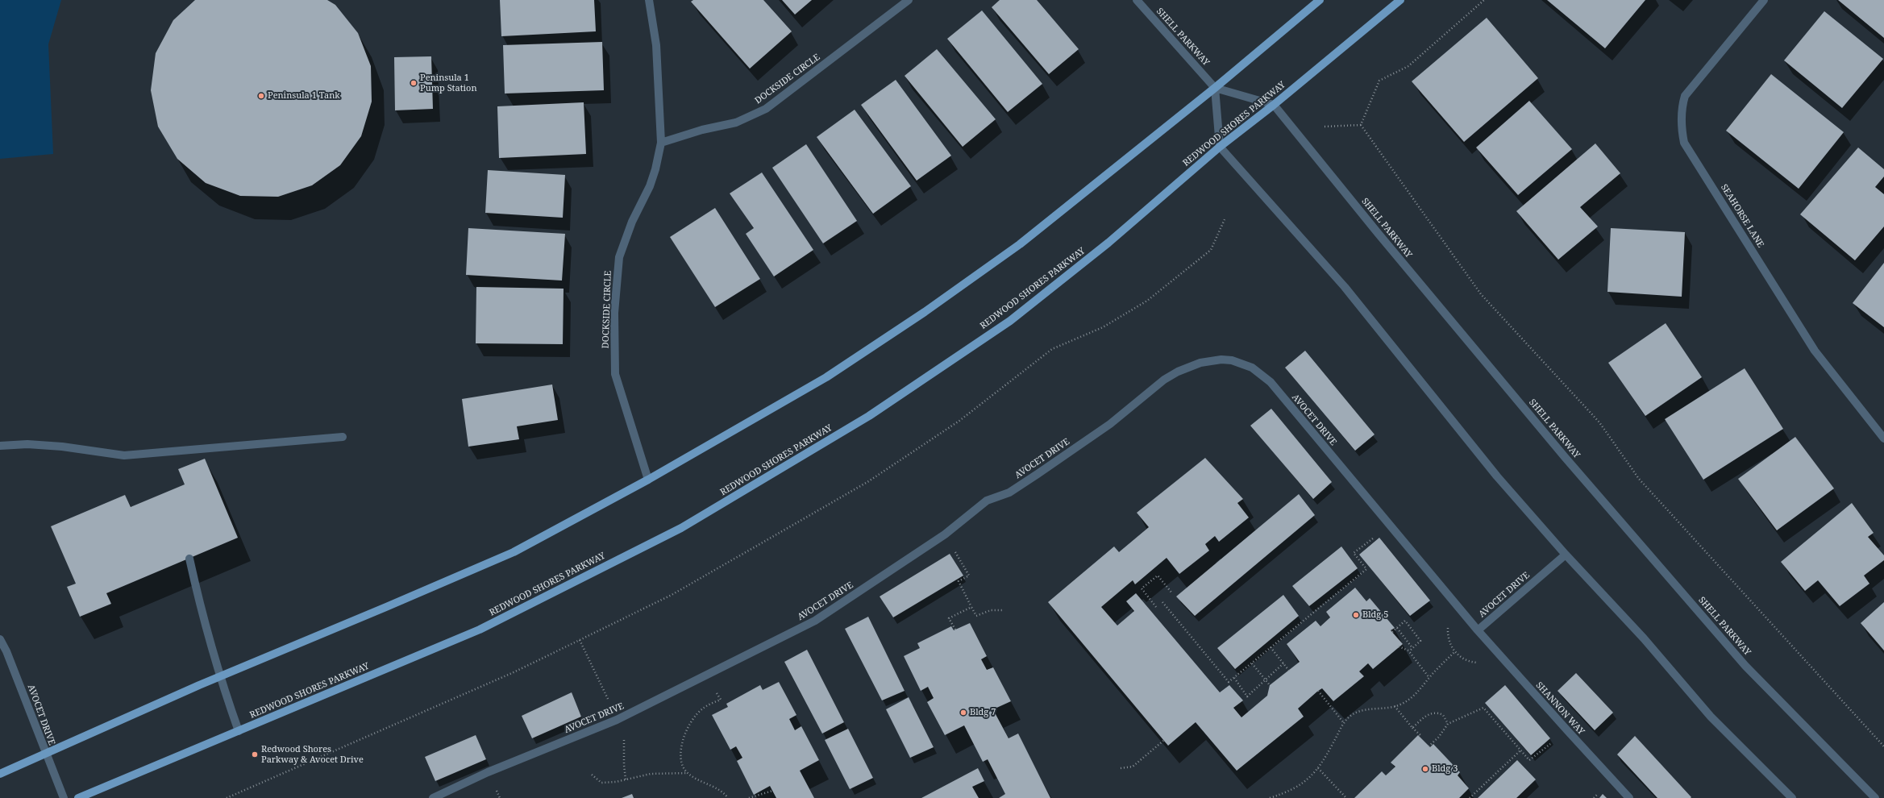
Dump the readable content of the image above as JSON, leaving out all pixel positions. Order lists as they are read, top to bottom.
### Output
{
  "streets": {
    "main road": ["REDWOOD SHORES PARKWAY"],
    "street": [
      "SHELL PARKWAY",
      "DOCKSIDE CIRCLE",
      "SEAHORSE LANE",
      "AVOCET DRIVE",
      "SHANNON WAY"
    ]
  },
  "crossings": [
    ["SHELL PARKWAY", "REDWOOD SHORES PARKWAY"],
    ["AVOCET DRIVE", "SHANNON WAY"]
  ],
  "places": [
    "Peninsula 1 Pump Station",
    "Peninsula 1 Tank",
    "Bldg 5",
    "Bldg 7",
    "Redwood Shores Parkway & Avocet Drive",
    "Bldg 3"
  ]
}
